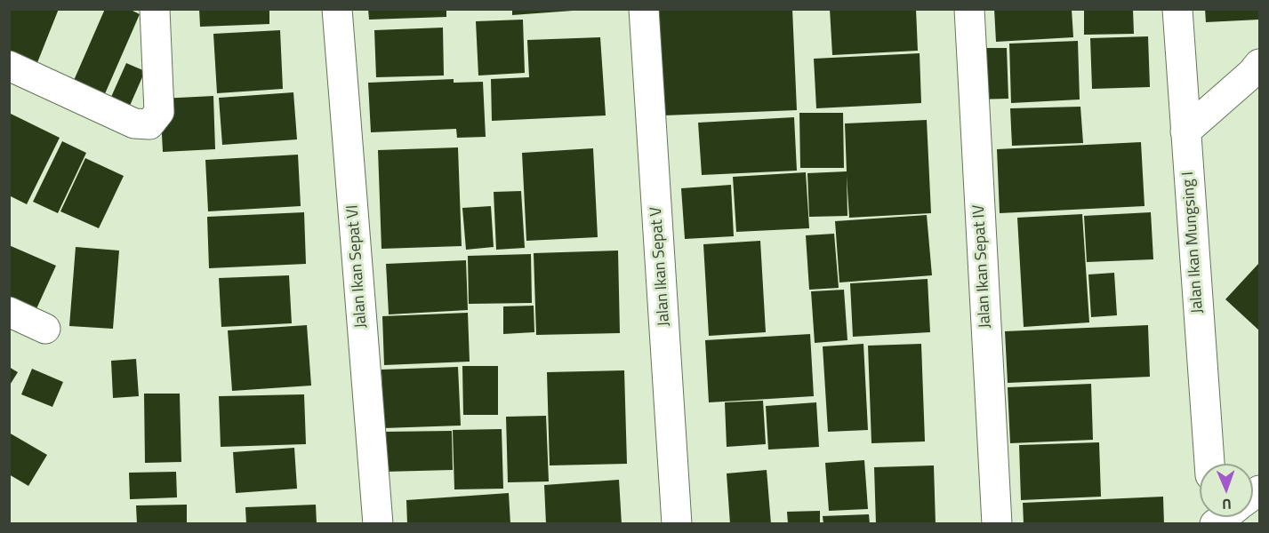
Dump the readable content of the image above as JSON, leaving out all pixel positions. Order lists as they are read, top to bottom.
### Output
{
  "streets": {
    "street": [
      "Jalan Ikan Mungsing I",
      "Jalan Ikan Sepat VI",
      "Jalan Ikan Sepat V",
      "Jalan Ikan Sepat IV"
    ]
  },
  "north": "bottom"
}
